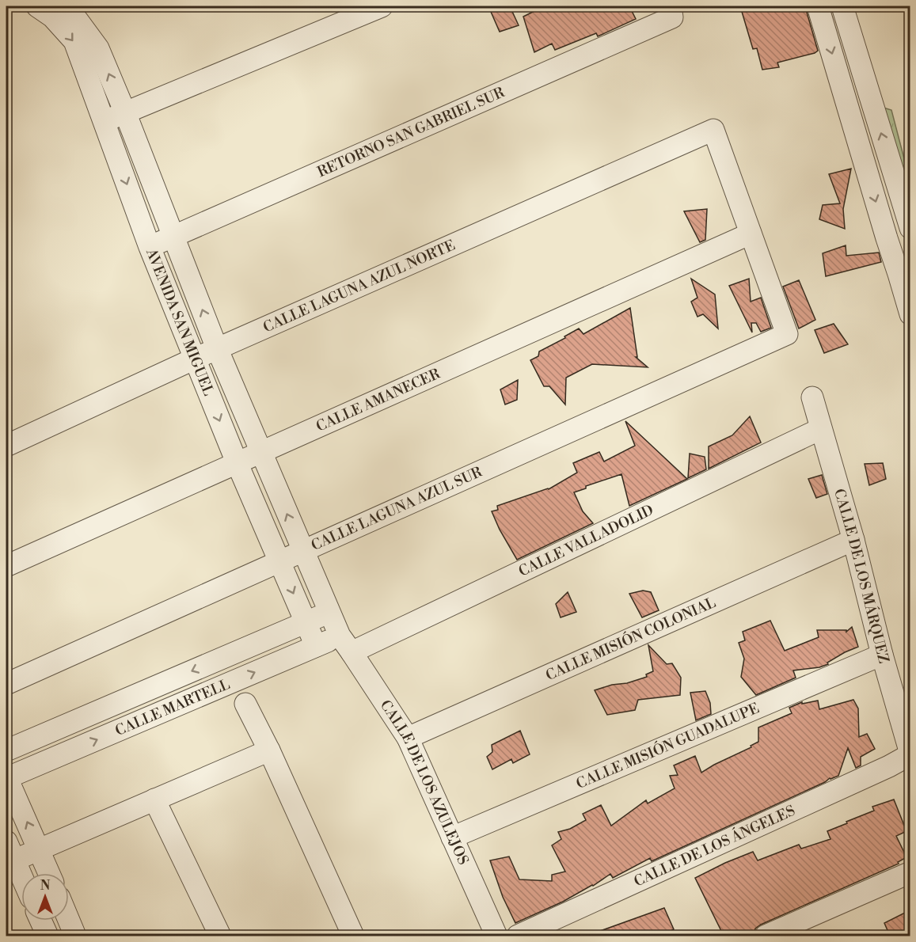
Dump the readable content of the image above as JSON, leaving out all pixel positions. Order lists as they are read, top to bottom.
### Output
{
  "streets": {
    "street": [
      "RETORNO SAN GABRIEL SUR",
      "CALLE LAGUNA AZUL NORTE",
      "AVENIDA SAN MIGUEL",
      "CALLE AMANECER",
      "CALLE LAGUNA AZUL SUR",
      "CALLE VALLADOLID",
      "CALLE DE LOS MÁRQUEZ",
      "CALLE MISIÓN COLONIAL",
      "CALLE MARTELL",
      "CALLE MISIÓN GUADALUPE",
      "CALLE DE LOS AZULEJOS",
      "CALLE DE LOS ÁNGELES"
    ]
  },
  "crossings": [
    ["RETORNO SAN GABRIEL SUR", "AVENIDA SAN MIGUEL"],
    ["CALLE LAGUNA AZUL NORTE", "AVENIDA SAN MIGUEL"],
    ["CALLE LAGUNA AZUL NORTE", "CALLE AMANECER"],
    ["CALLE LAGUNA AZUL NORTE", "CALLE LAGUNA AZUL SUR"],
    ["AVENIDA SAN MIGUEL", "CALLE AMANECER"],
    ["AVENIDA SAN MIGUEL", "CALLE LAGUNA AZUL SUR"],
    ["AVENIDA SAN MIGUEL", "CALLE VALLADOLID"],
    ["AVENIDA SAN MIGUEL", "CALLE MARTELL"],
    ["AVENIDA SAN MIGUEL", "CALLE DE LOS AZULEJOS"],
    ["CALLE AMANECER", "CALLE LAGUNA AZUL SUR"],
    ["CALLE VALLADOLID", "CALLE DE LOS MÁRQUEZ"],
    ["CALLE VALLADOLID", "CALLE MARTELL"],
    ["CALLE VALLADOLID", "CALLE DE LOS AZULEJOS"],
    ["CALLE DE LOS MÁRQUEZ", "CALLE MISIÓN COLONIAL"],
    ["CALLE DE LOS MÁRQUEZ", "CALLE MISIÓN GUADALUPE"],
    ["CALLE DE LOS MÁRQUEZ", "CALLE DE LOS ÁNGELES"],
    ["CALLE MISIÓN COLONIAL", "CALLE DE LOS AZULEJOS"],
    ["CALLE MARTELL", "CALLE DE LOS AZULEJOS"],
    ["CALLE MISIÓN GUADALUPE", "CALLE DE LOS AZULEJOS"]
  ],
  "north": "top"
}
